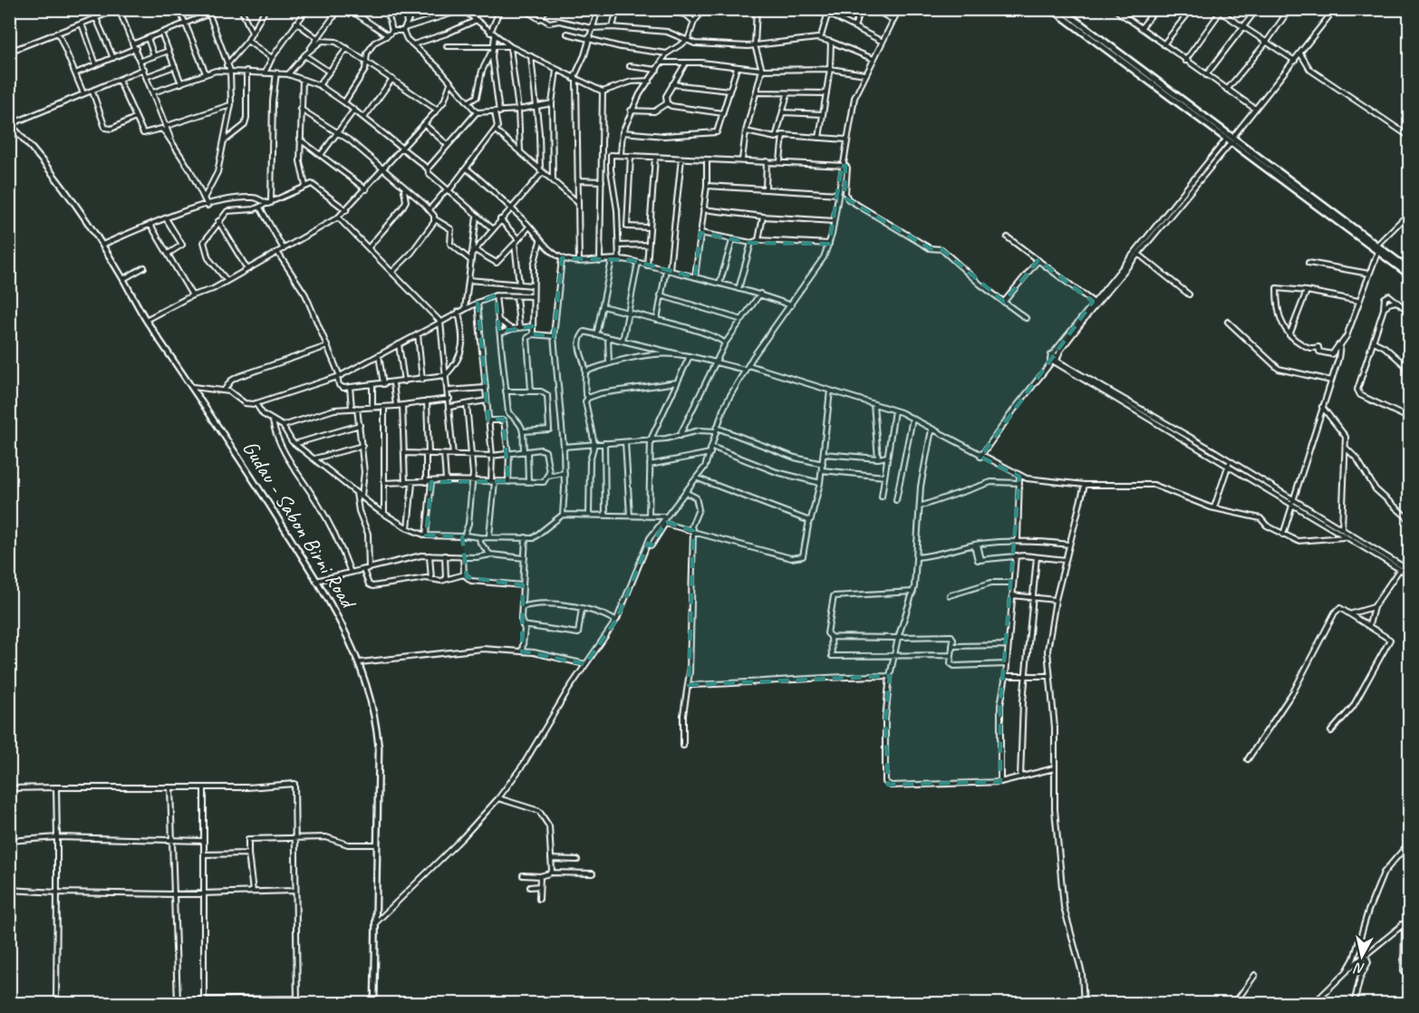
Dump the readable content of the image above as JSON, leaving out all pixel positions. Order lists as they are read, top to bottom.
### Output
{
  "streets": {
    "main road": ["Gudau - Sabon Birni Road"]
  },
  "north": "bottom"
}
